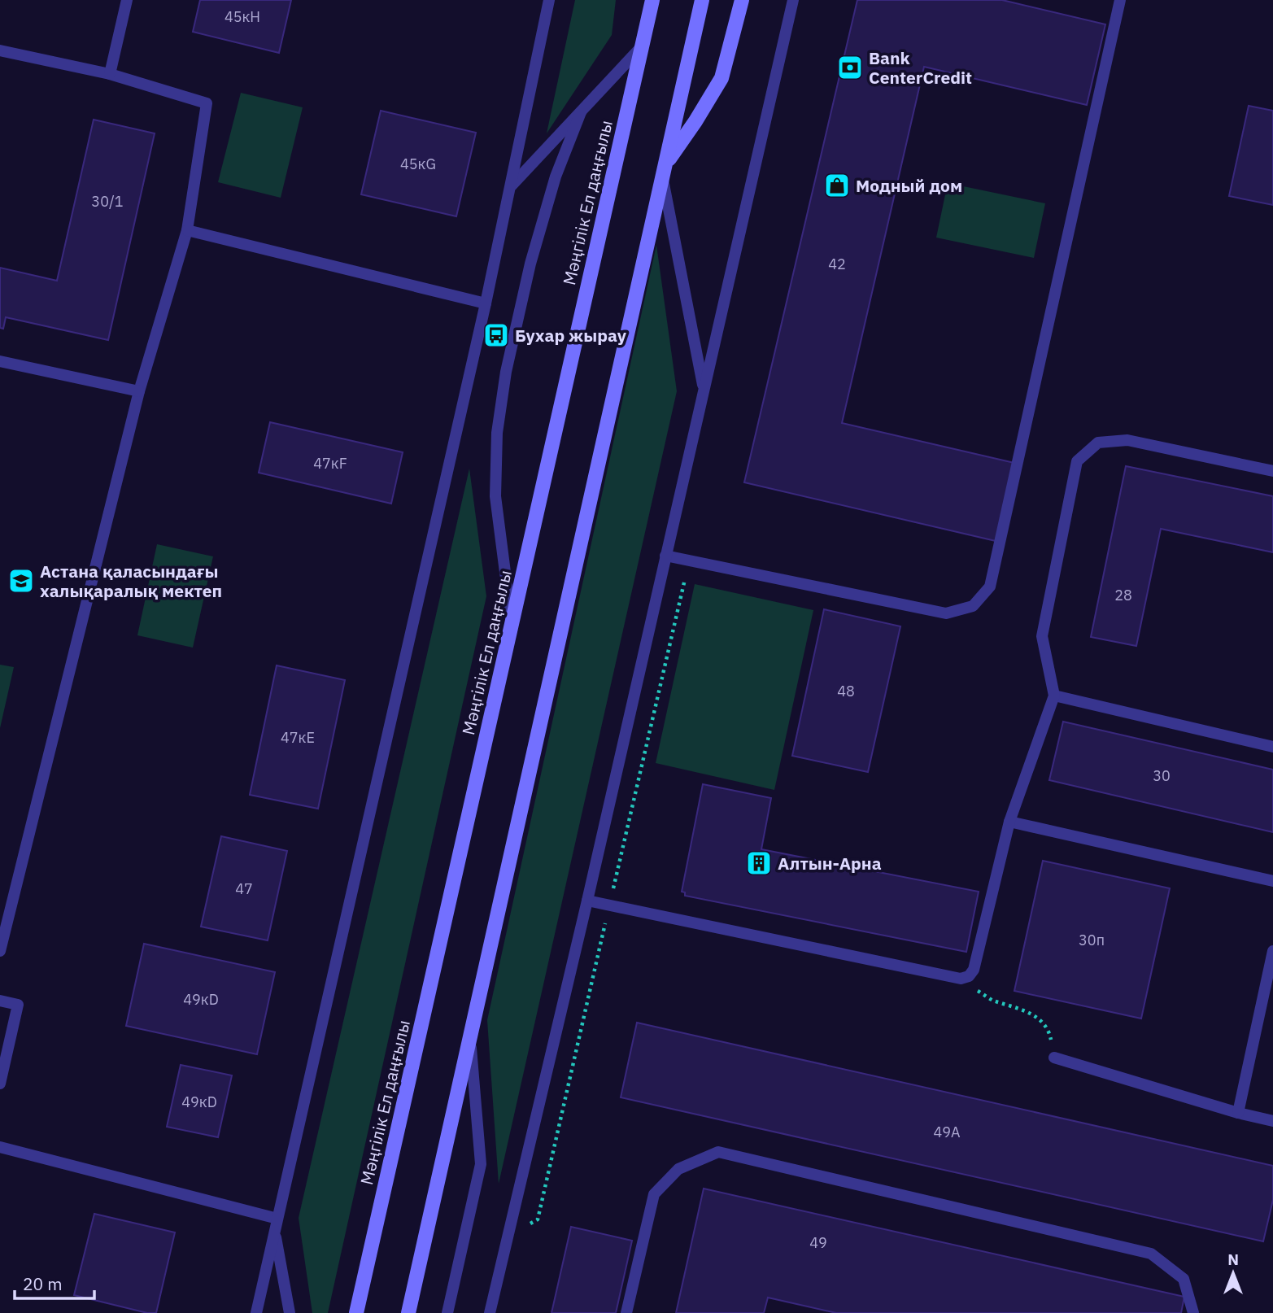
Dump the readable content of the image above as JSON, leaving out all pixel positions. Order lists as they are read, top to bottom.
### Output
{
  "streets": {
    "main road": ["Мәңгілік Ел даңғылы"]
  },
  "places": {
    "bank": ["Bank CenterCredit"],
    "shop": ["Модный дом"],
    "bus stop": ["Бухар жырау"],
    "school or university": ["Астана қаласындағы халықаралық мектеп"],
    "building": ["Алтын-Арна"]
  },
  "house_numbers": [
    "45кH",
    "45кG",
    "30/1",
    "42",
    "47кF",
    "28",
    "48",
    "47кЕ",
    "30",
    "47",
    "30п",
    "49кD",
    "49кD",
    "49А",
    "49"
  ],
  "scale_bar": "20 m",
  "north": "top"
}
